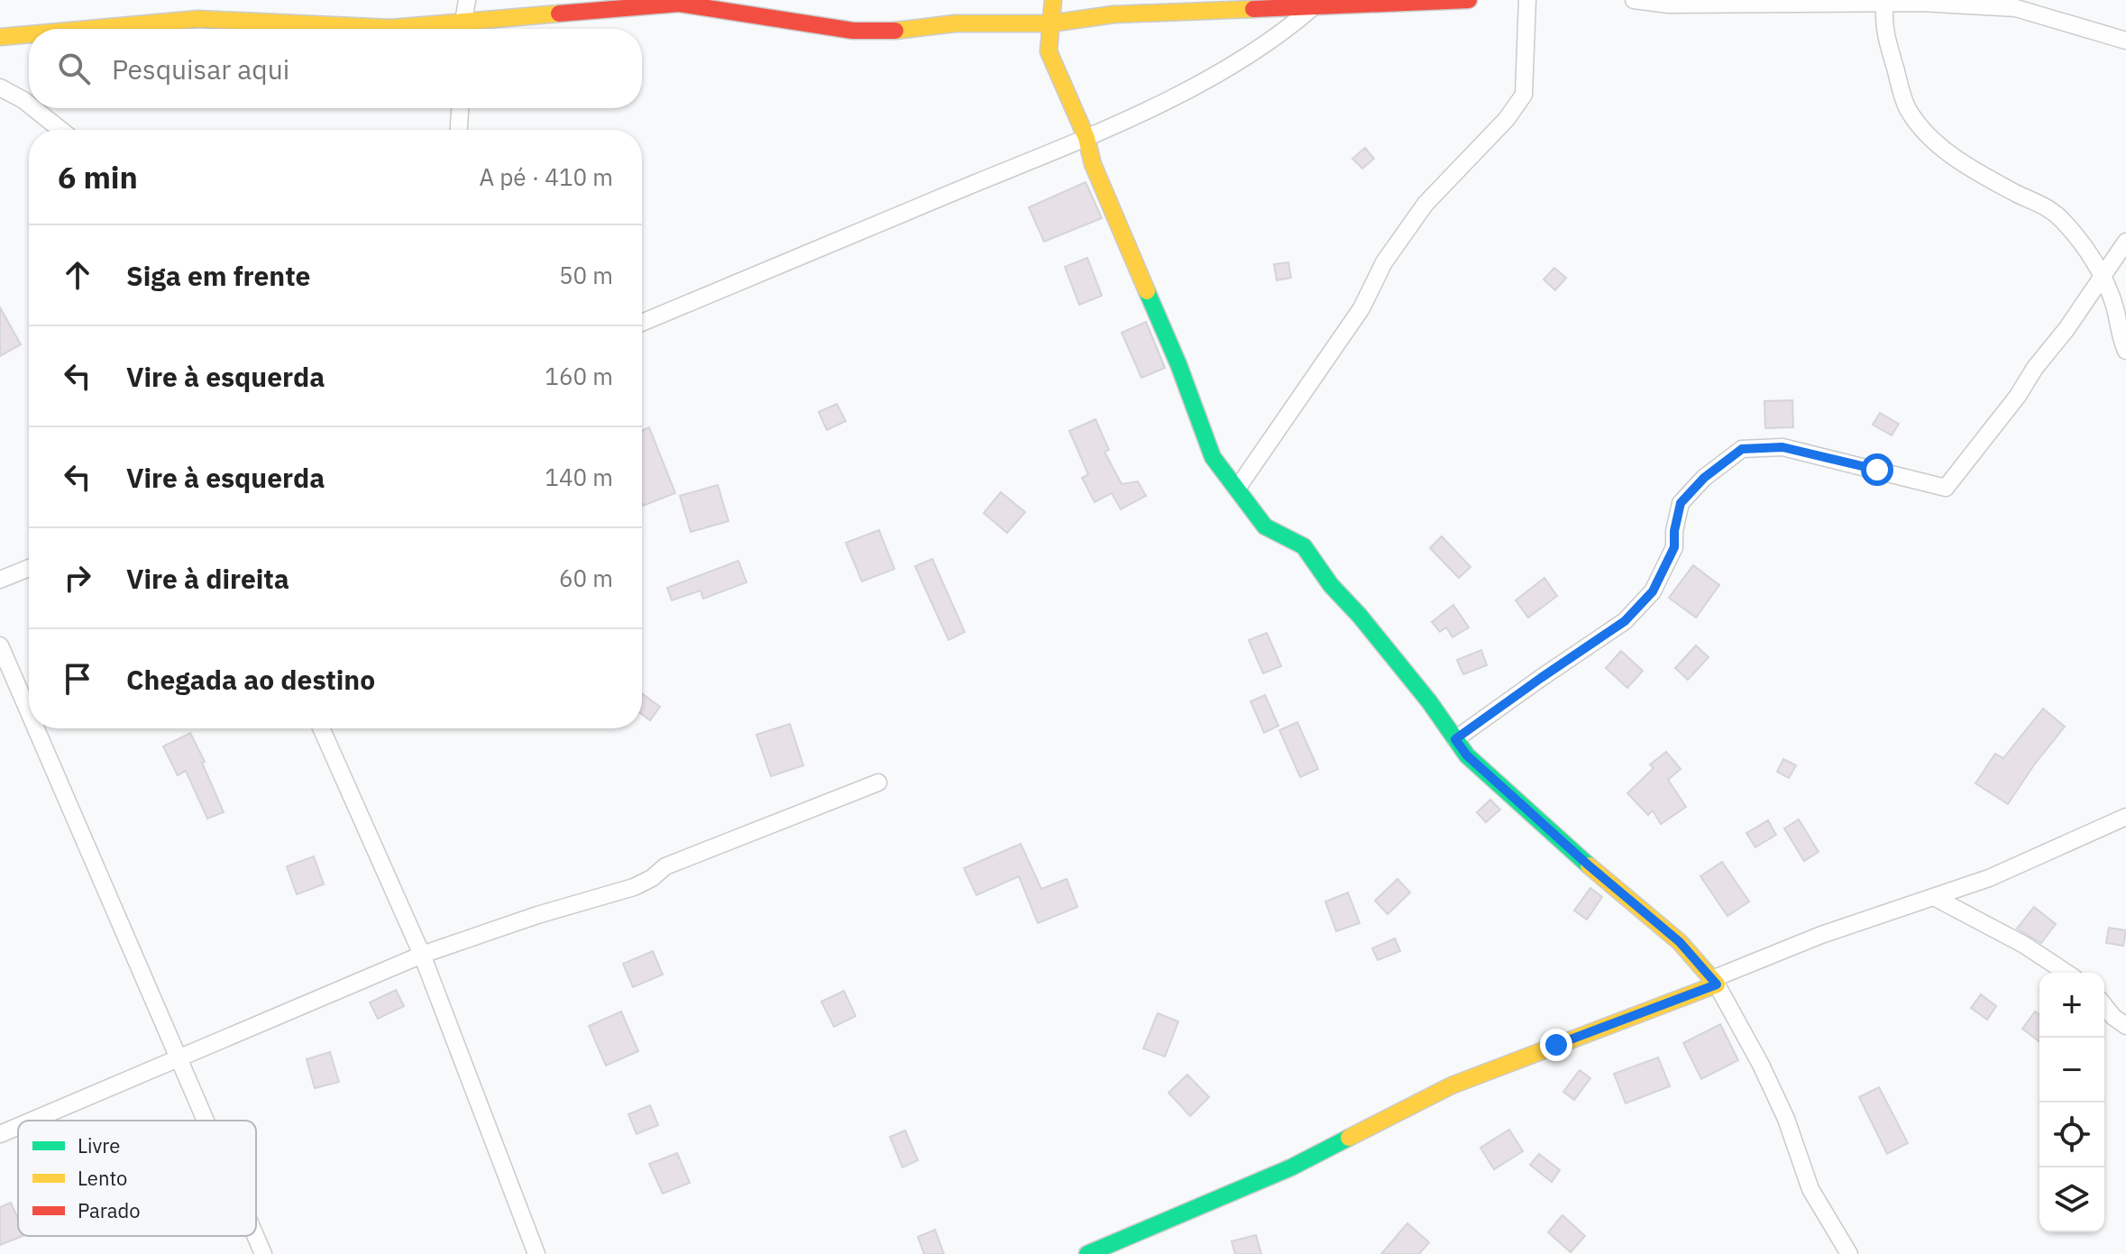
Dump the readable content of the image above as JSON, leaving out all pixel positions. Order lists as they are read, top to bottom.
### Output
{
  "legend": ["Livre", "Lento", "Parado"],
  "page": {
    "search": "Pesquisar aqui",
    "heading": ["6 min", "A pé · 410 m"],
    "list": [
      ["Siga em frente", "50 m"],
      ["Vire à esquerda", "160 m"],
      ["Vire à esquerda", "140 m"],
      ["Vire à direita", "60 m"],
      "Chegada ao destino"
    ],
    "map_buttons": ["+", "−"]
  }
}
